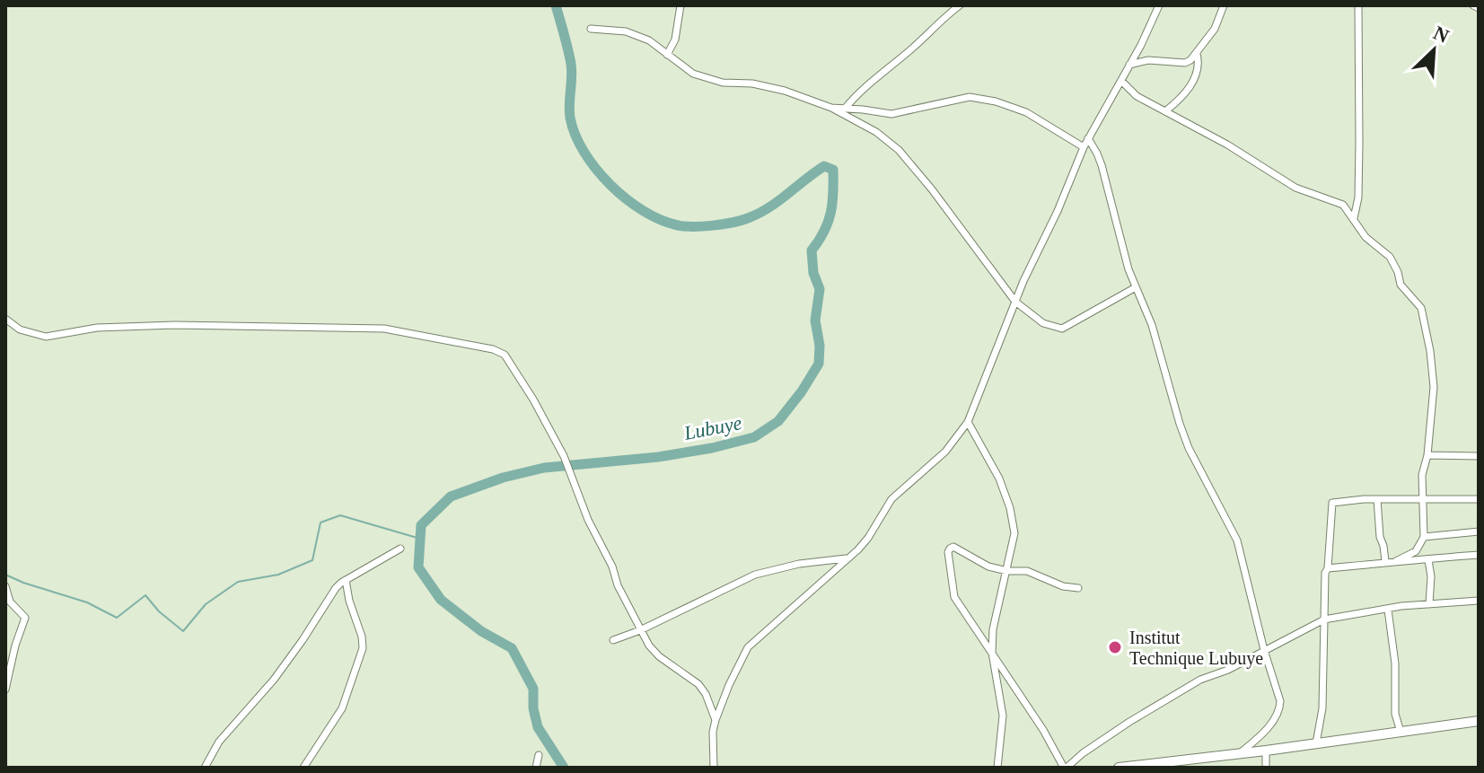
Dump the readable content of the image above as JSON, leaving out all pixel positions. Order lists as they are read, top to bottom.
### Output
{
  "water": ["Lubuye"],
  "places": ["Institut Technique Lubuye"],
  "north": "top right"
}
